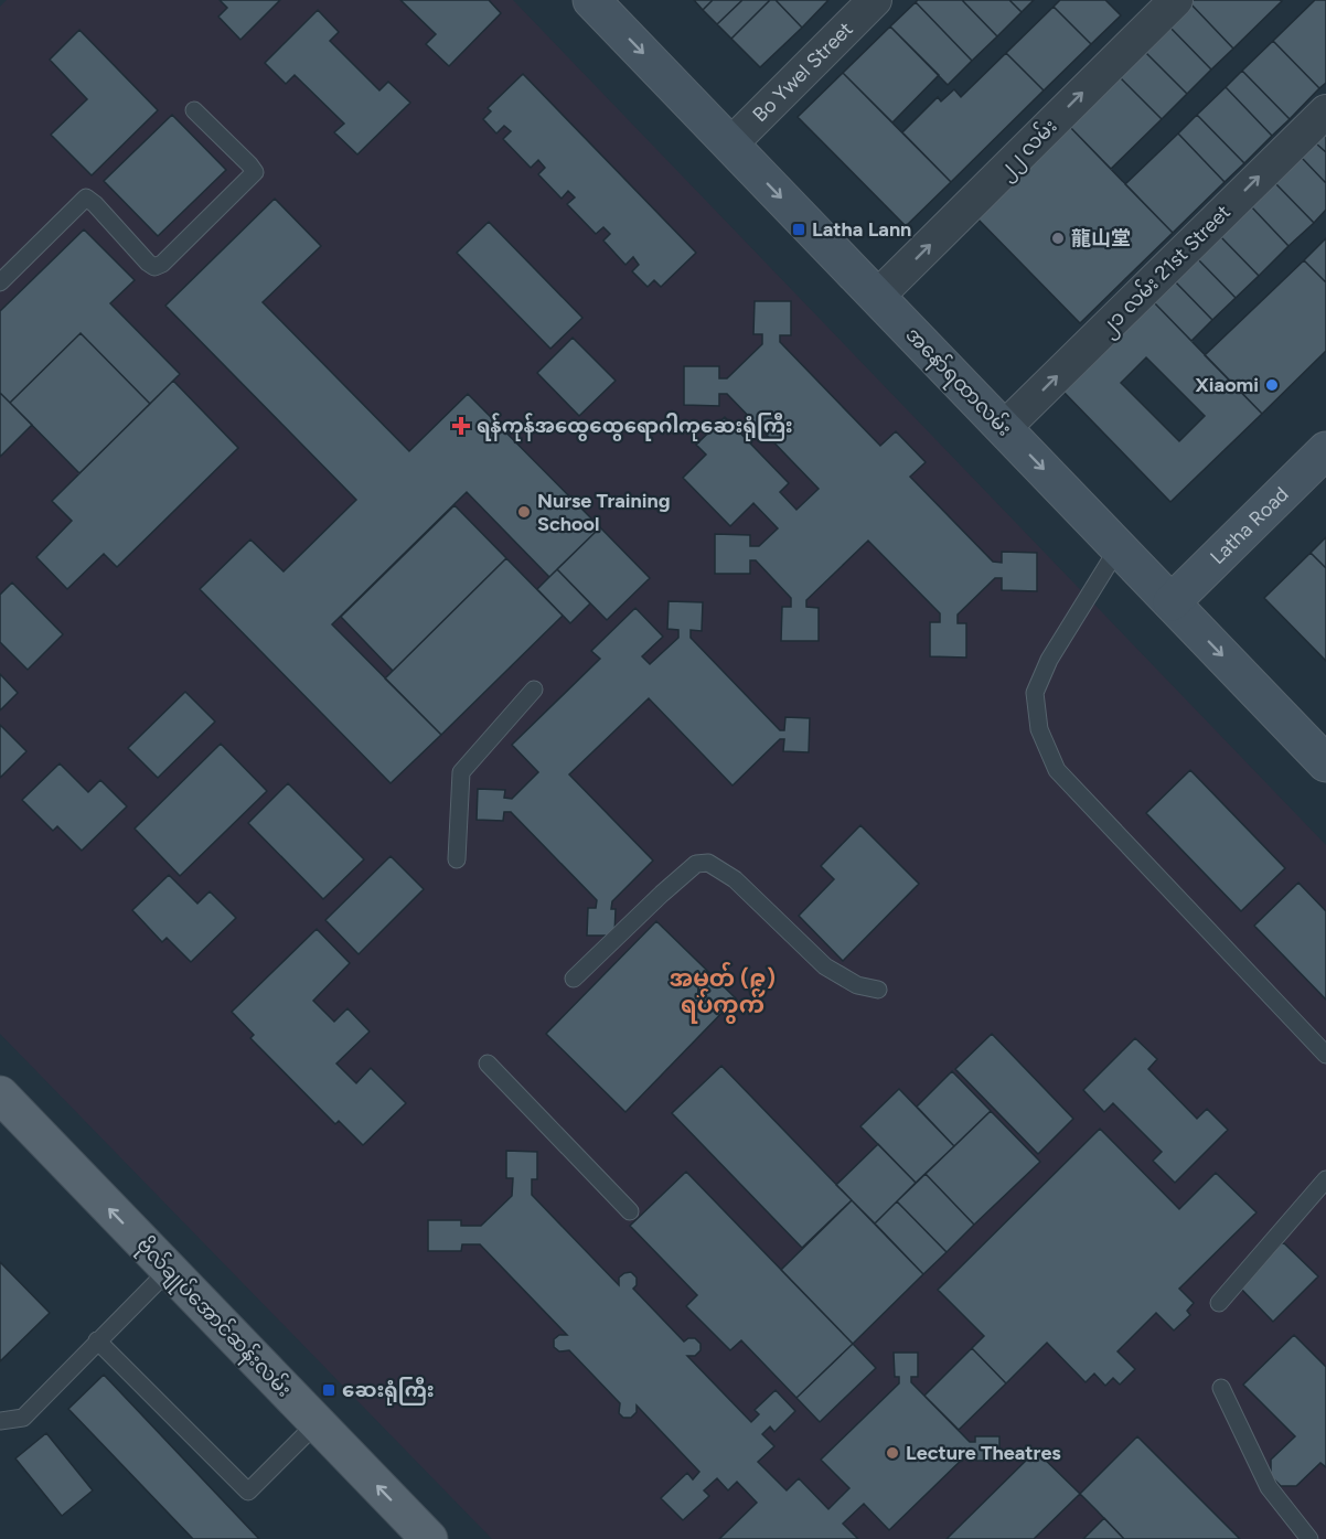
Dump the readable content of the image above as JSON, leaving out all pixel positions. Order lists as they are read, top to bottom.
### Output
{
  "streets": {
    "main road": ["အနော်ရထာလမ်း", "Latha Road", "ဗိုလ်ချုပ်အောင်ဆန်းလမ်း"],
    "street": ["Bo Ywel Street", "၂၂ လမ်း", "၂၁ လမ်း 21st Street"]
  },
  "crossings": [
    ["Bo Ywel Street", "အနော်ရထာလမ်း"],
    ["၂၂ လမ်း", "အနော်ရထာလမ်း"],
    ["၂၁ လမ်း 21st Street", "အနော်ရထာလမ်း"],
    ["အနော်ရထာလမ်း", "Latha Road"]
  ],
  "one_way": [
    "၂၂ လမ်း",
    "၂၁ လမ်း 21st Street",
    "အနော်ရထာလမ်း",
    "ဗိုလ်ချုပ်အောင်ဆန်းလမ်း"
  ],
  "districts": ["အမှတ် (၉) ရပ်ကွက်"],
  "places": {
    "transit": ["Latha Lann", "ဆေးရုံကြီး"],
    "other": [
      "龍山堂",
      "Xiaomi",
      "Nurse Training School",
      "Lecture Theatres"
    ],
    "health": ["ရန်ကုန်အထွေထွေရောဂါကုဆေးရုံကြီး"]
  }
}
